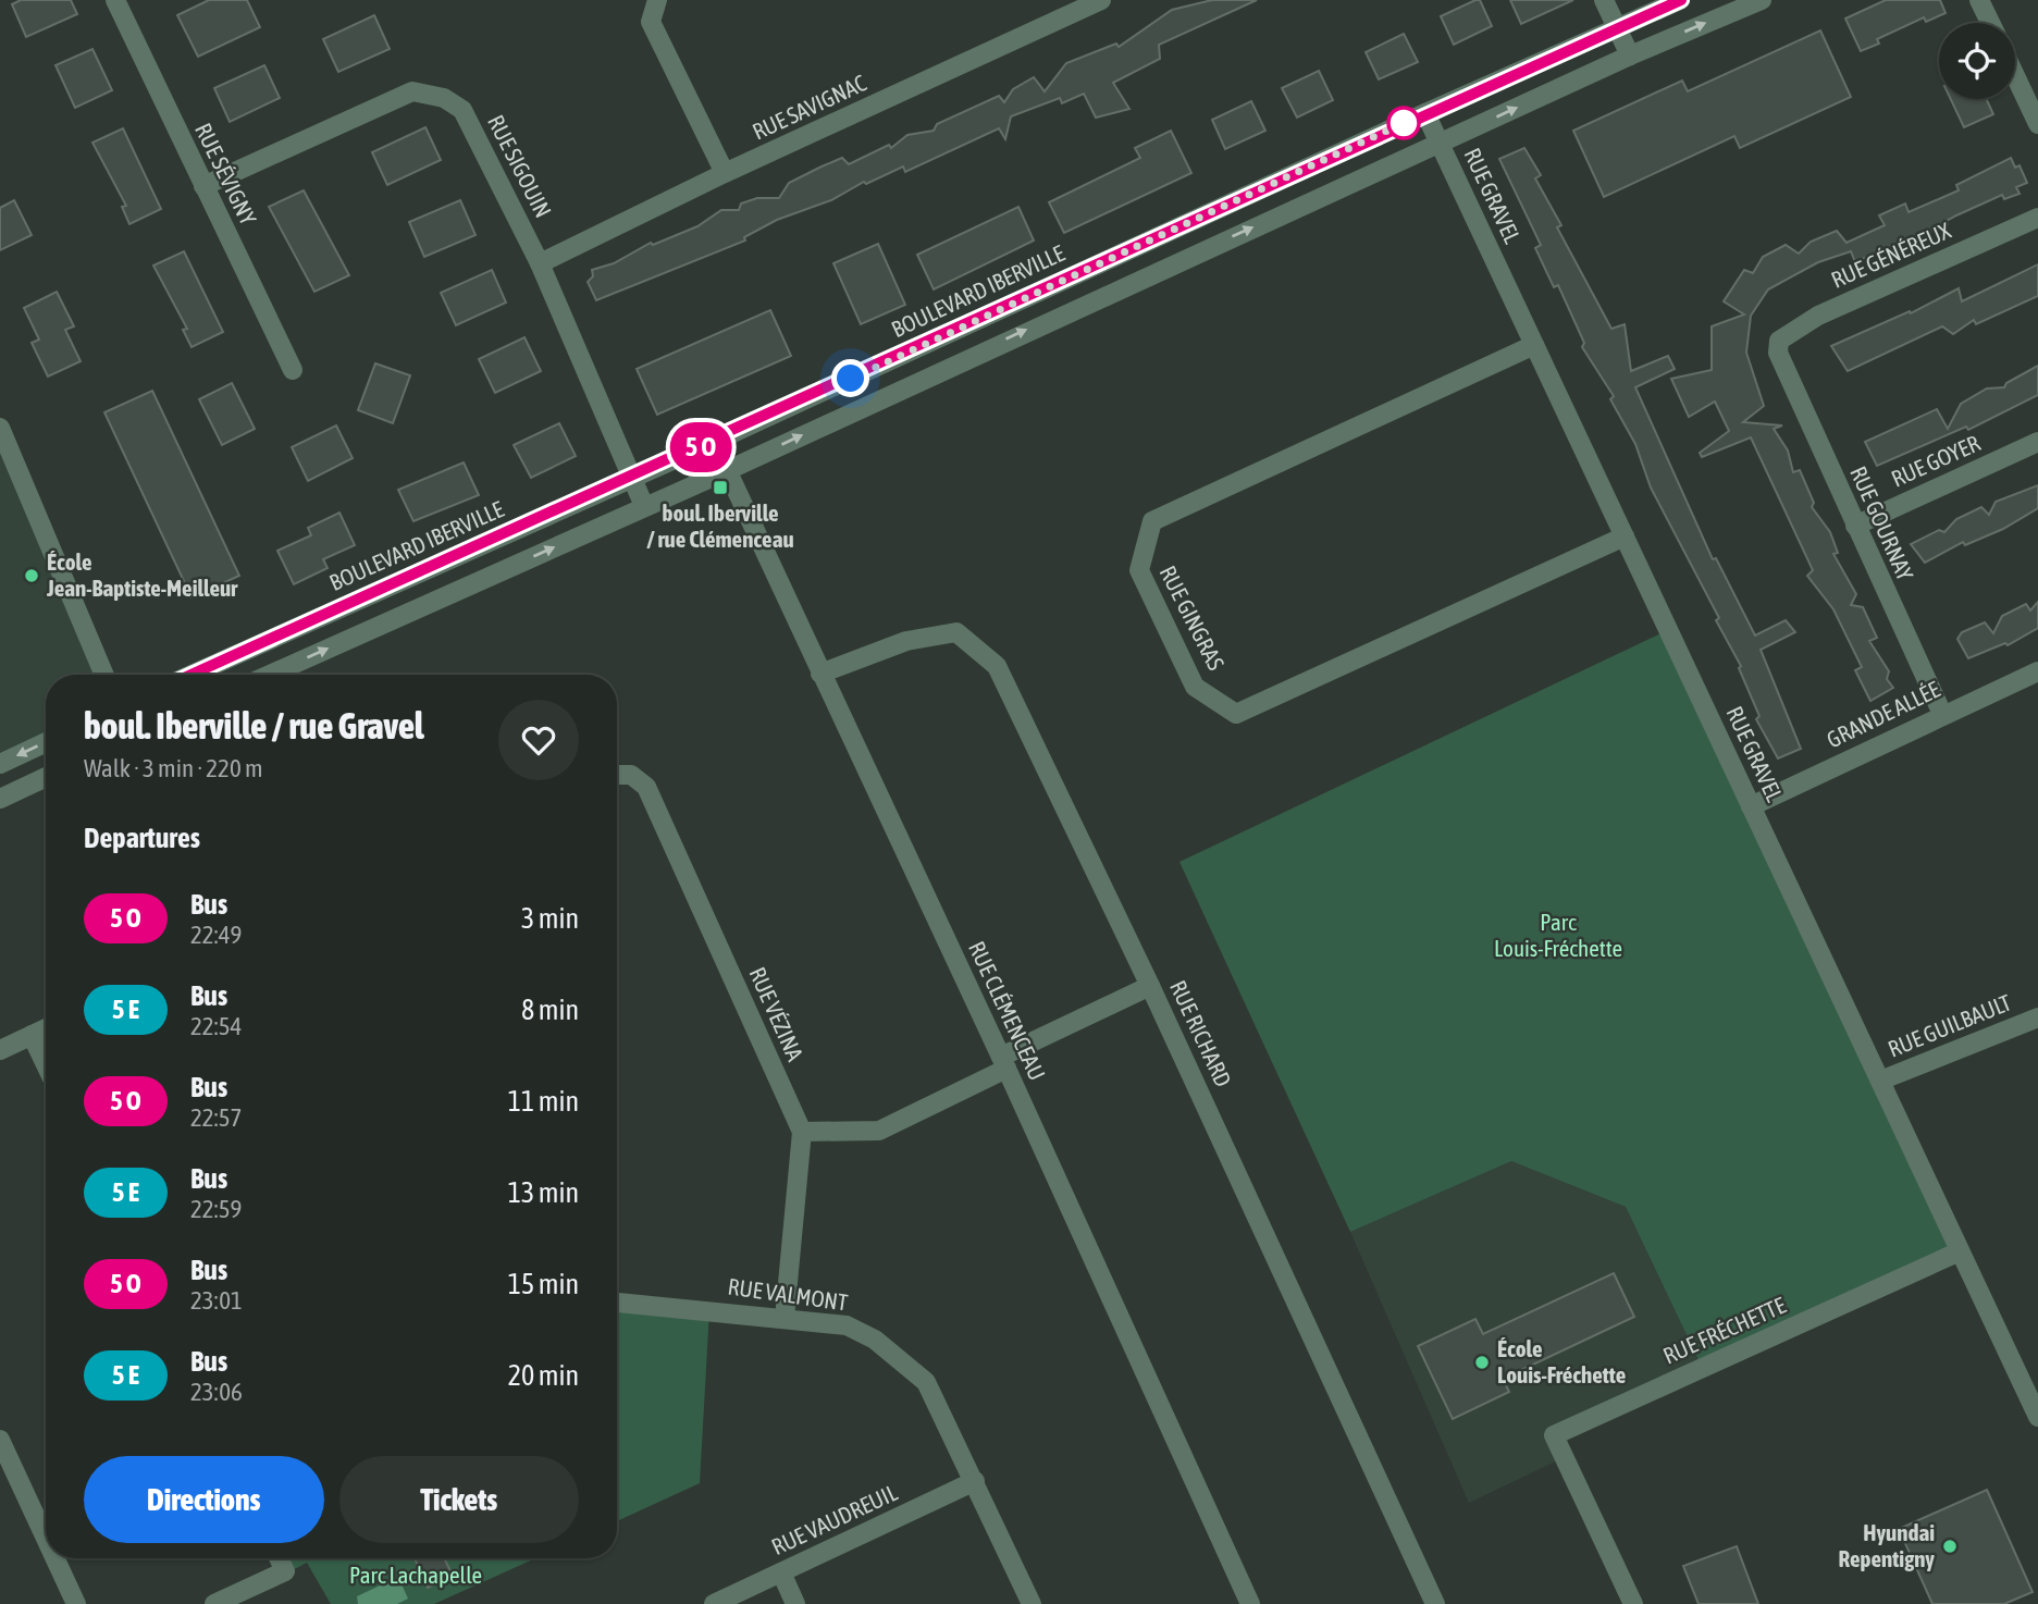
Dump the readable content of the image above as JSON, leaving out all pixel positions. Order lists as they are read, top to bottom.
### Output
{
  "streets": {
    "street": [
      "RUE SAVIGNAC",
      "RUE SIGOUIN",
      "RUE SÉVIGNY",
      "RUE GRAVEL",
      "RUE GÉNÉREUX",
      "BOULEVARD IBERVILLE",
      "RUE GOYER",
      "RUE GOURNAY",
      "RUE GINGRAS",
      "GRANDE ALLÉE",
      "RUE CLÉMENCEAU",
      "RUE VÉZINA",
      "RUE GUILBAULT",
      "RUE RICHARD",
      "RUE VALMONT",
      "RUE FRÉCHETTE",
      "RUE VAUDREUIL"
    ]
  },
  "crossings": [
    ["RUE SAVIGNAC", "RUE SIGOUIN"],
    ["RUE SIGOUIN", "RUE SÉVIGNY"],
    ["RUE SIGOUIN", "BOULEVARD IBERVILLE"],
    ["RUE GRAVEL", "BOULEVARD IBERVILLE"],
    ["RUE GRAVEL", "RUE GINGRAS"],
    ["RUE GRAVEL", "GRANDE ALLÉE"],
    ["RUE GRAVEL", "RUE GUILBAULT"],
    ["RUE GRAVEL", "RUE FRÉCHETTE"],
    ["RUE GÉNÉREUX", "RUE GOURNAY"],
    ["BOULEVARD IBERVILLE", "RUE CLÉMENCEAU"],
    ["RUE GOYER", "RUE GOURNAY"],
    ["RUE GOURNAY", "GRANDE ALLÉE"],
    ["RUE CLÉMENCEAU", "RUE RICHARD"],
    ["RUE VÉZINA", "RUE VALMONT"],
    ["RUE VALMONT", "RUE VAUDREUIL"]
  ],
  "parks": ["Parc Louis-Fréchette", "Parc Lachapelle"],
  "places": {
    "transit": ["boul. Iberville / rue Clémenceau"],
    "other": ["École Jean-Baptiste-Meilleur", "École Louis-Fréchette", "Hyundai Repentigny"]
  },
  "page": {
    "on_map": "5 O",
    "heading": [
      ["boul. Iberville / rue Gravel", "Walk · 3 min · 220 m"],
      "Departures"
    ],
    "list": [
      {
        "mark": "5 O",
        "name": "Bus",
        "note": "22:49",
        "value": "3 min"
      },
      {
        "mark": "5 E",
        "name": "Bus",
        "note": "22:54",
        "value": "8 min"
      },
      {
        "mark": "5 O",
        "name": "Bus",
        "note": "22:57",
        "value": "11 min"
      },
      {
        "mark": "5 E",
        "name": "Bus",
        "note": "22:59",
        "value": "13 min"
      },
      {
        "mark": "5 O",
        "name": "Bus",
        "note": "23:01",
        "value": "15 min"
      },
      {
        "mark": "5 E",
        "name": "Bus",
        "note": "23:06",
        "value": "20 min"
      }
    ],
    "buttons": ["Directions", "Tickets"]
  }
}
